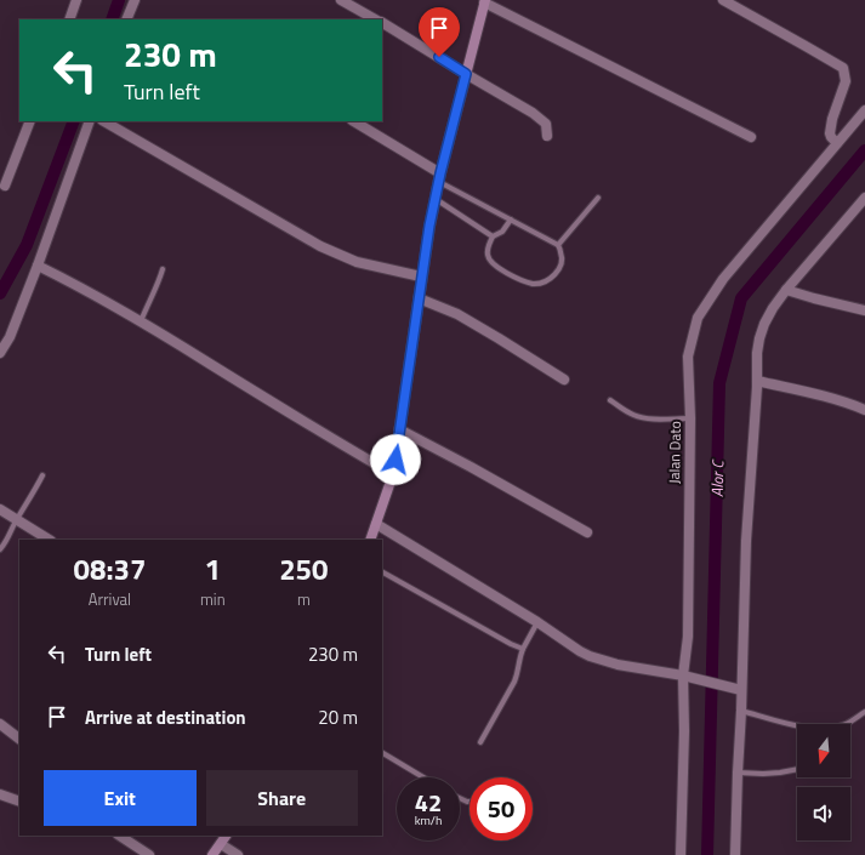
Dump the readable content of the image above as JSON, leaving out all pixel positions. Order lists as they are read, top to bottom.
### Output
{
  "streets": {
    "street": ["Jalan Dato"]
  },
  "water": ["Alor C"],
  "north": "bottom",
  "page": {
    "turn": ["230 m", "Turn left"],
    "eta": [
      "08:37",
      "Arrival",
      "1",
      "min",
      "250",
      "m"
    ],
    "list": [
      {
        "name": "Turn left",
        "value": "230 m"
      },
      {
        "name": "Arrive at destination",
        "value": "20 m"
      }
    ],
    "buttons": ["Exit", "Share"],
    "speed": "42 km/h",
    "limit": "50"
  }
}
